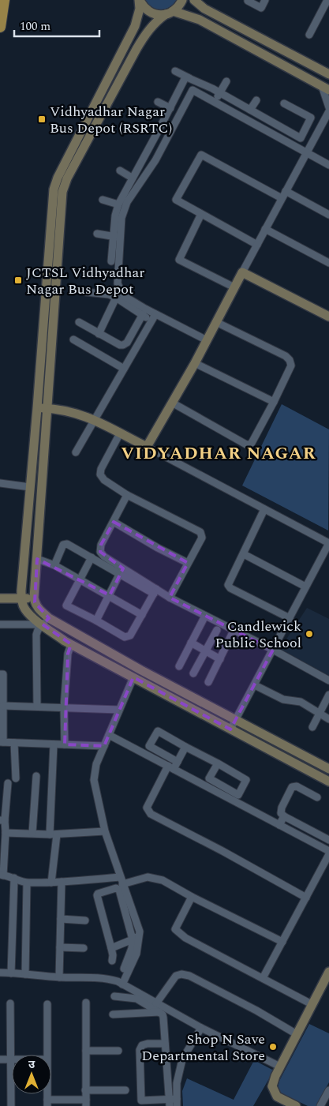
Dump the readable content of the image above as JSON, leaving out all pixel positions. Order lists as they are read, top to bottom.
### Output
{
  "districts": ["VIDYADHAR NAGAR"],
  "places": {
    "transit": ["Vidhyadhar Nagar Bus Depot (RSRTC)", "JCTSL Vidhyadhar Nagar Bus Depot"],
    "other": ["Candlewick Public School", "Shop N Save Departmental Store"]
  },
  "scale_bar": "100 m",
  "north": "top"
}
